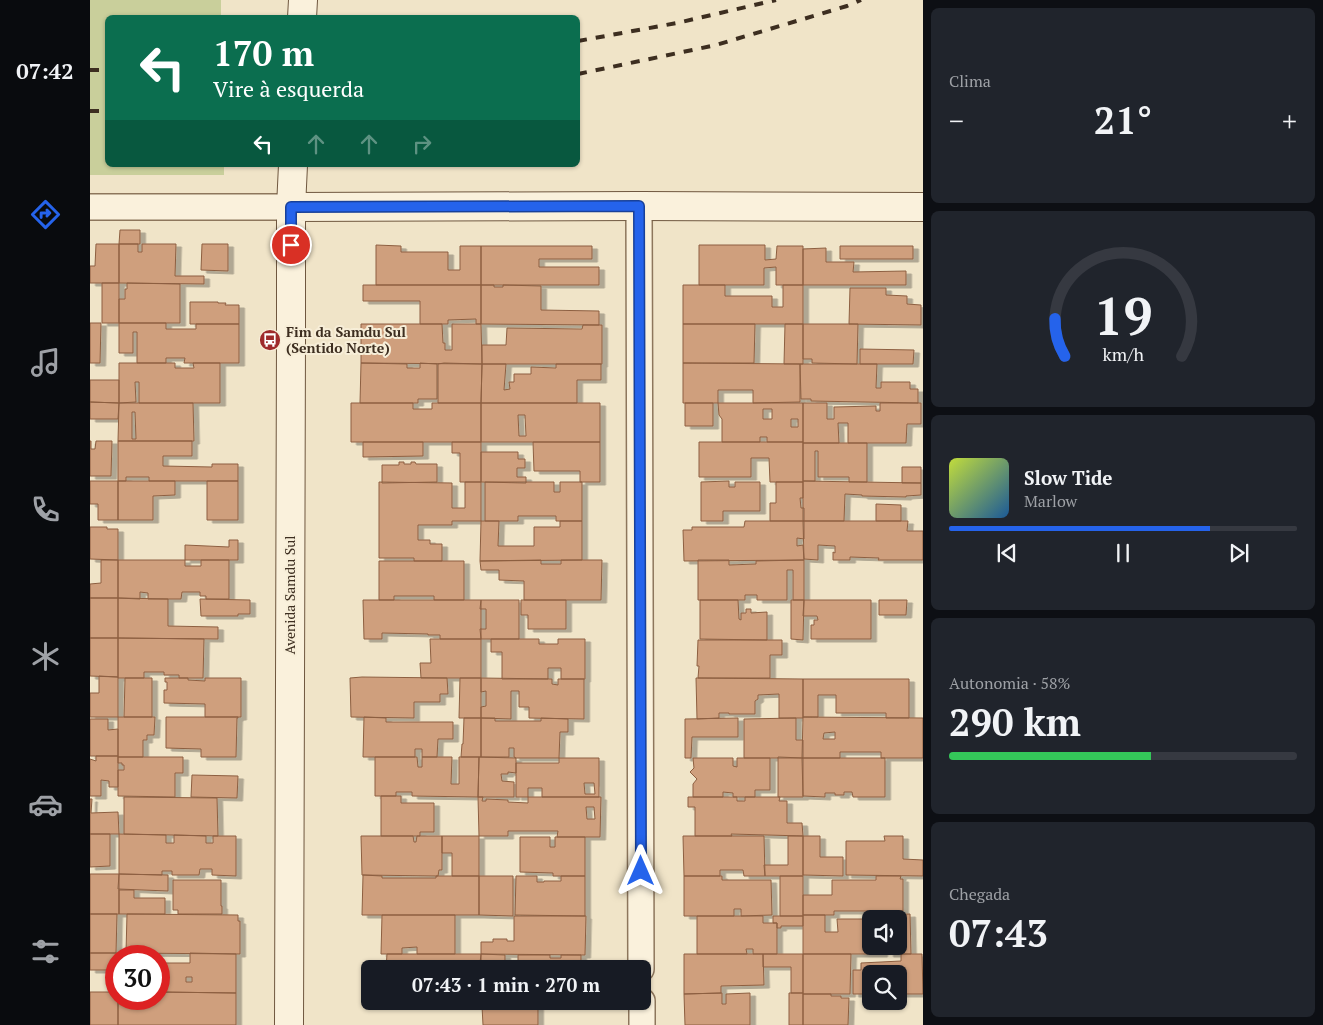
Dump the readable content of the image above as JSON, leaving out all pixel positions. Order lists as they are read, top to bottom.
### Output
{
  "streets": {
    "street": ["Avenida Samdu Sul"]
  },
  "places": {
    "bus stop": ["Fim da Samdu Sul (Sentido Norte)"]
  },
  "page": {
    "tabs": "07:42",
    "tile": [
      "Clima",
      ["Autonomia · 58%", "290 km"],
      ["Chegada", "07:43"]
    ],
    "turn": ["170 m", "Vire à esquerda"],
    "heat": ["−", "21°", "+"],
    "song": ["Slow Tide", "Marlow"],
    "limit": "30",
    "trip": "07:43 · 1 min · 270 m",
    "gauge": ["19", "km/h"]
  }
}
